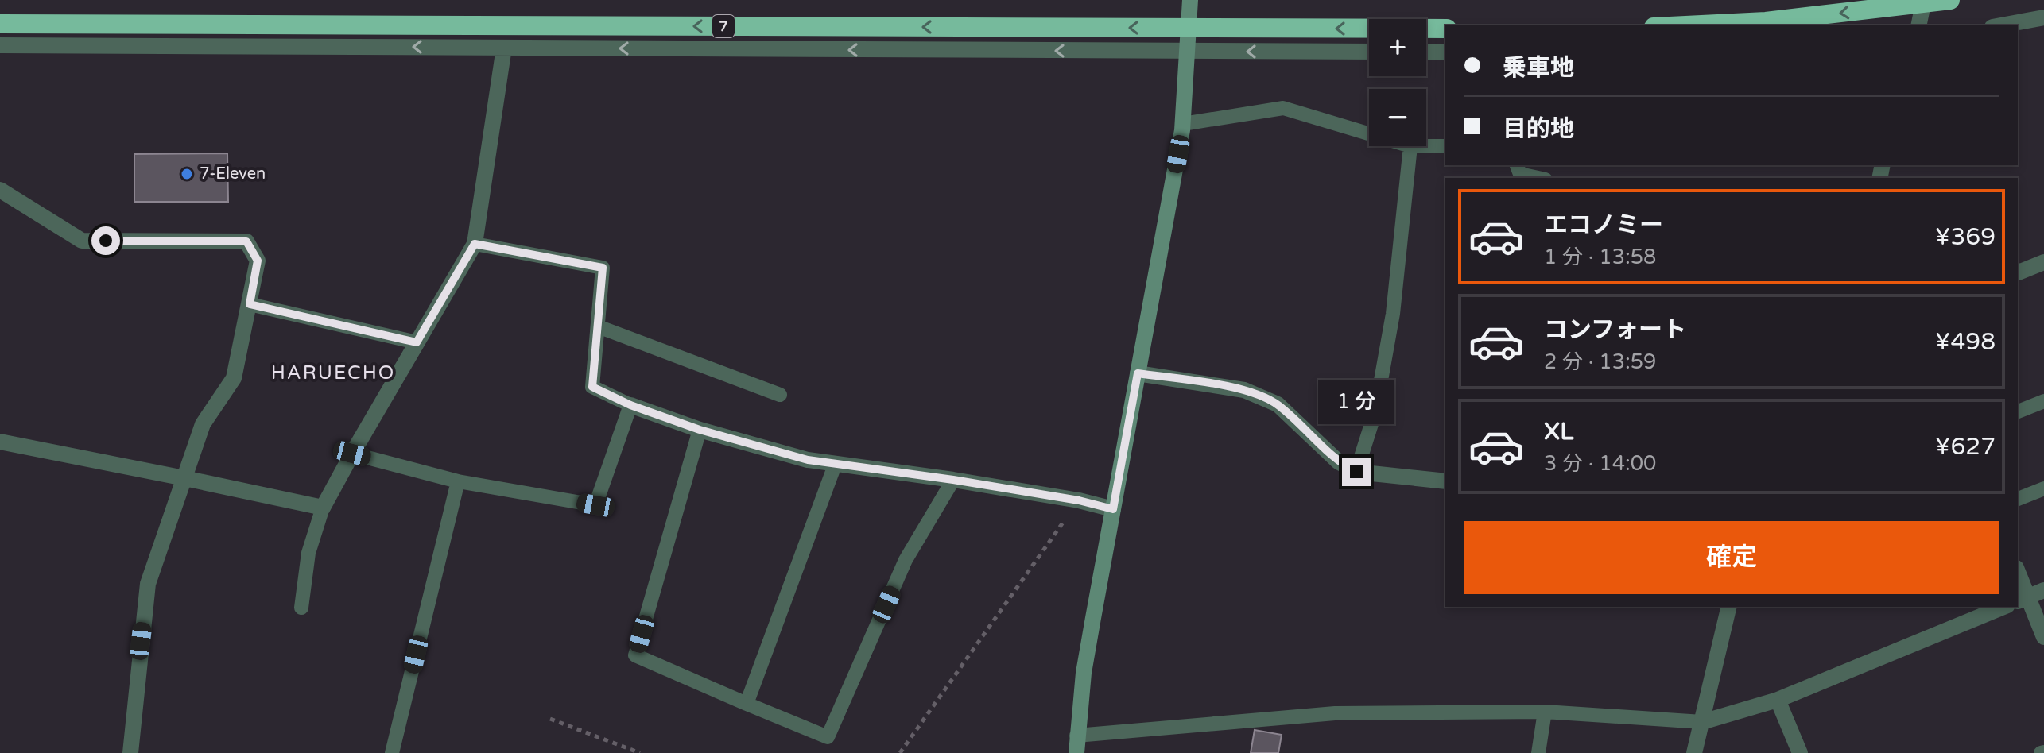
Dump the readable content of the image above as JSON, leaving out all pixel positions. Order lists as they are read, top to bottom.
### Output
{
  "streets": {
    "highway": ["7"]
  },
  "districts": ["HARUECHO"],
  "places": ["7-Eleven"],
  "page": {
    "map_buttons": ["+", "−"],
    "banner": ["乗車地", "目的地"],
    "list": [
      {
        "name": "エコノミー",
        "note": "1 分 · 13:58",
        "value": "¥369"
      },
      {
        "name": "コンフォート",
        "note": "2 分 · 13:59",
        "value": "¥498"
      },
      {
        "name": "XL",
        "note": "3 分 · 14:00",
        "value": "¥627"
      }
    ],
    "bubble": "1 分",
    "buttons": "確定"
  }
}
